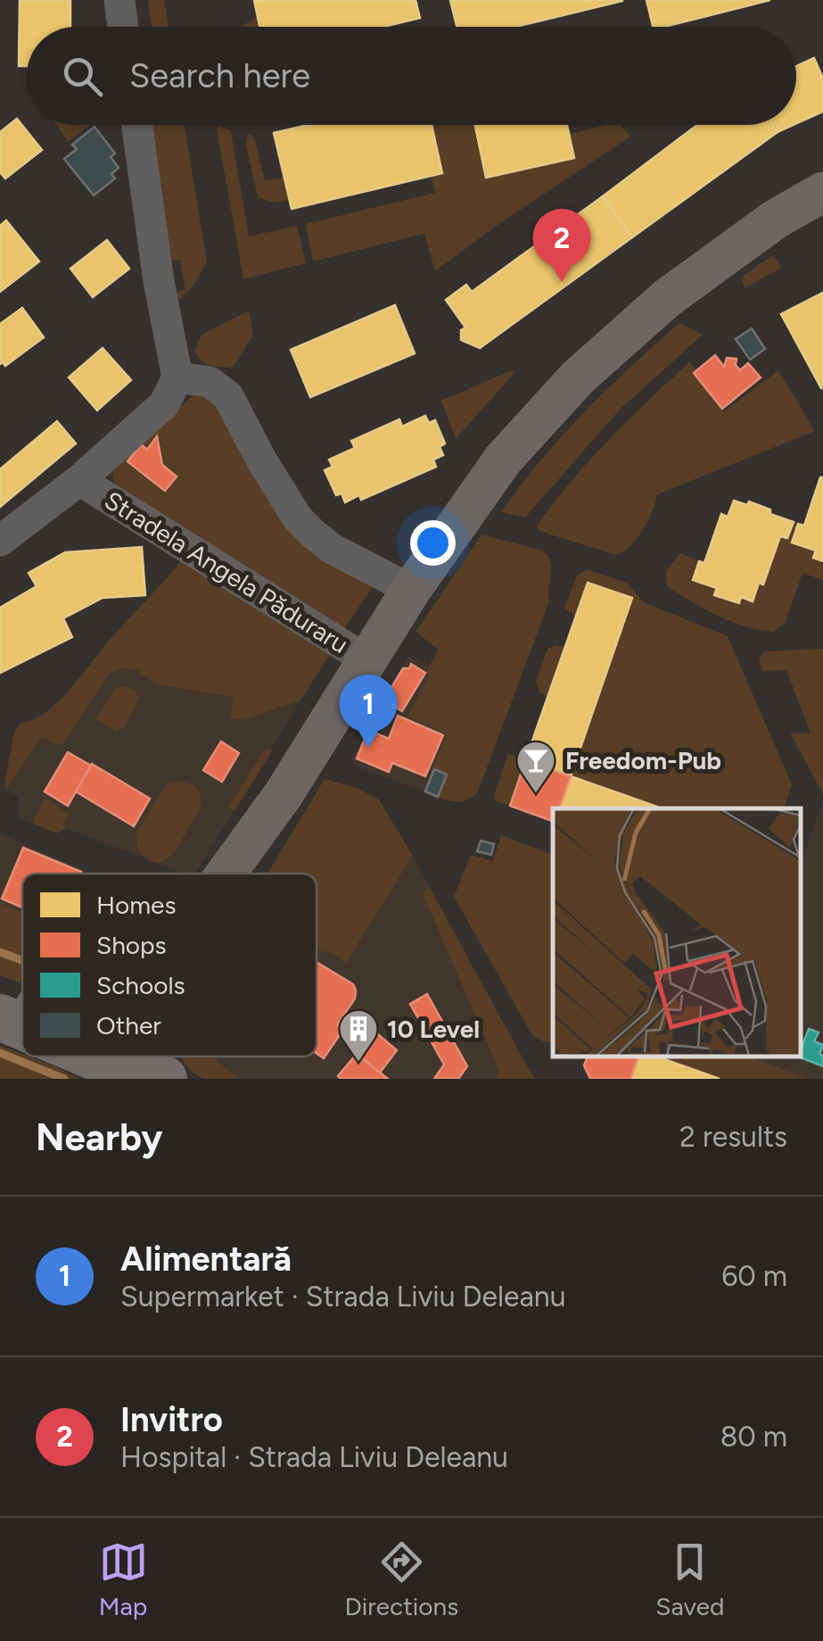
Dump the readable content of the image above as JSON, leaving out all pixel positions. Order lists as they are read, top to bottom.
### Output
{
  "streets": {
    "street": ["Stradela Angela Păduraru"]
  },
  "places": {
    "bar": ["Freedom-Pub"],
    "building": ["10 Level"]
  },
  "legend": [
    "Homes",
    "Shops",
    "Schools",
    "Other"
  ],
  "page": {
    "search": "Search here",
    "pins": ["2", "1"],
    "heading": ["Nearby", "2 results"],
    "list": [
      {
        "mark": "1",
        "name": "Alimentară",
        "note": "Supermarket · Strada Liviu Deleanu",
        "value": "60 m"
      },
      {
        "mark": "2",
        "name": "Invitro",
        "note": "Hospital · Strada Liviu Deleanu",
        "value": "80 m"
      }
    ],
    "nav": ["Map", "Directions", "Saved"]
  }
}
